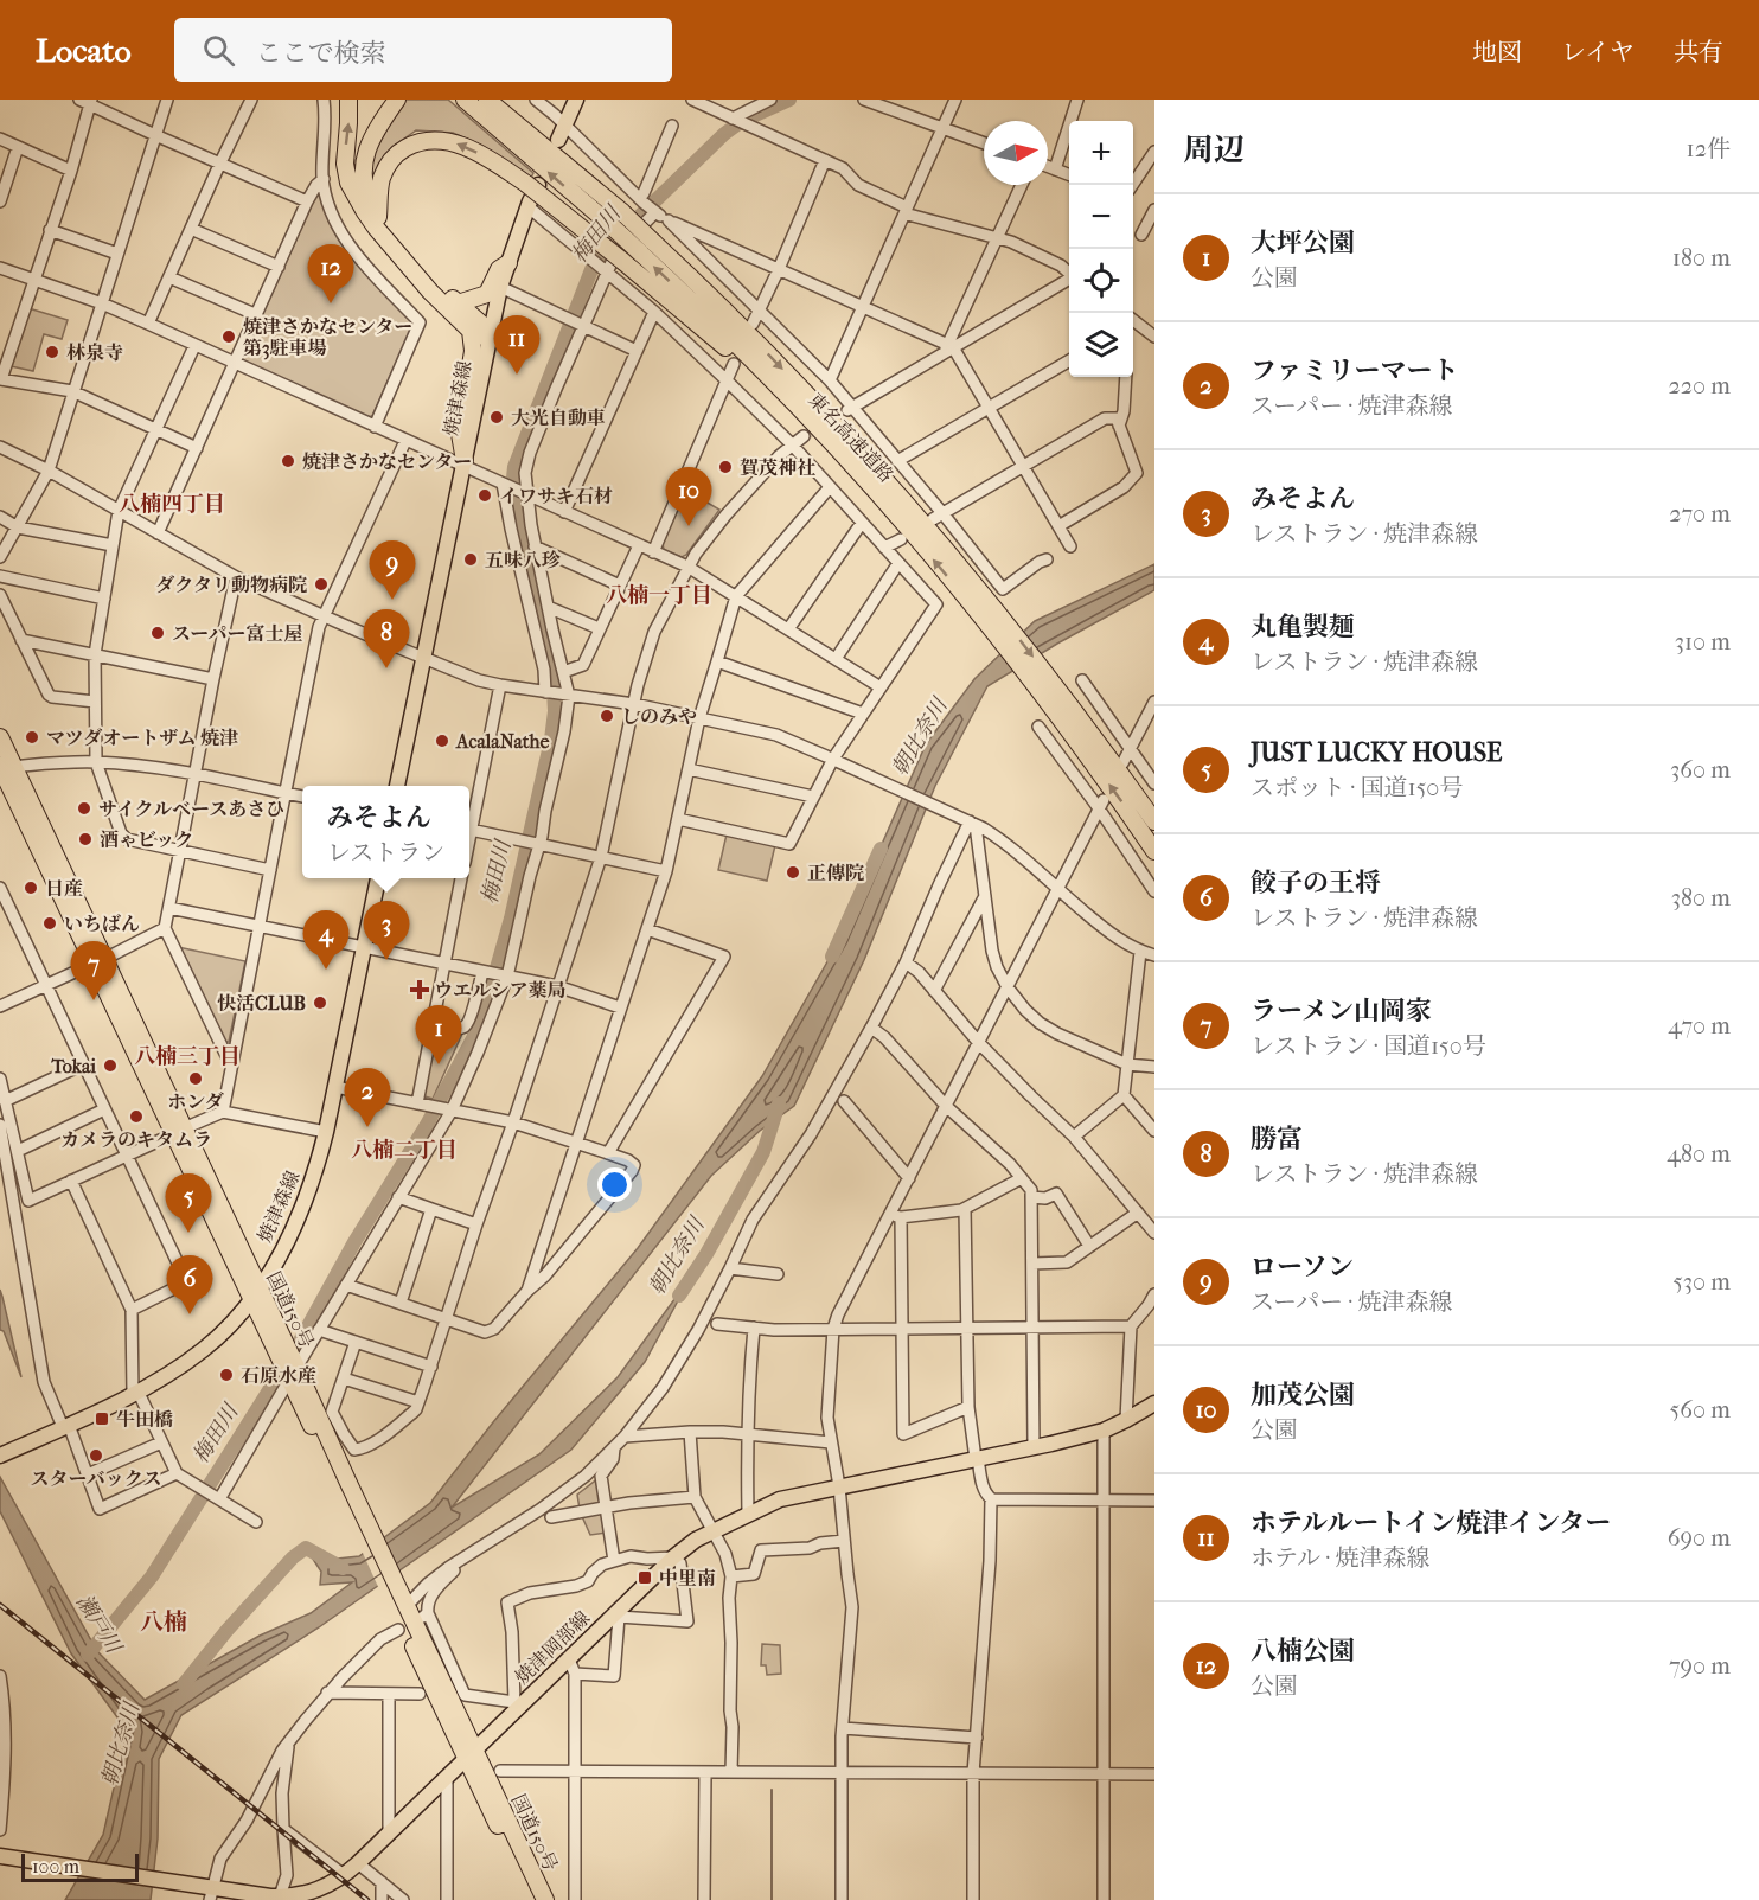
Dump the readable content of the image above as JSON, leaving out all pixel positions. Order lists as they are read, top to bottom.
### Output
{
  "streets": {
    "highway": ["東名高速道路", "国道150号"],
    "main road": ["焼津森線", "焼津岡部線"]
  },
  "crossings": [
    ["焼津森線", "国道150号"],
    ["国道150号", "焼津岡部線"]
  ],
  "districts": [
    "八楠四丁目",
    "八楠一丁目",
    "八楠三丁目",
    "八楠二丁目",
    "八楠"
  ],
  "water": ["梅田川", "朝比奈川", "瀬戸川"],
  "places": {
    "other": [
      "焼津さかなセンター 第3駐車場",
      "林泉寺",
      "大光自動車",
      "焼津さかなセンター",
      "賀茂神社",
      "イワサキ石材",
      "五味八珍",
      "ダクタリ動物病院",
      "スーパー富士屋",
      "しのみや",
      "マツダオートザム 焼津",
      "AcalaNathe",
      "サイクルベースあさひ",
      "酒ゃビック",
      "正傳院",
      "日産",
      "いちばん",
      "快活CLUB",
      "Tokai",
      "ホンダ",
      "カメラのキタムラ",
      "石原水産",
      "スターバックス"
    ],
    "health": ["ウエルシア薬局"],
    "transit": ["牛田橋", "中里南"]
  },
  "scale_bar": "100 m",
  "north": "right",
  "page": {
    "header": "Locato",
    "search": "ここで検索",
    "nav": ["地図", "レイヤ", "共有"],
    "heading": ["周辺", "12件"],
    "map_buttons": ["+", "−"],
    "list": [
      {
        "mark": "1",
        "name": "大坪公園",
        "note": "公園",
        "value": "180 m"
      },
      {
        "mark": "2",
        "name": "ファミリーマート",
        "note": "スーパー · 焼津森線",
        "value": "220 m"
      },
      {
        "mark": "3",
        "name": "みそよん",
        "note": "レストラン · 焼津森線",
        "value": "270 m"
      },
      {
        "mark": "4",
        "name": "丸亀製麺",
        "note": "レストラン · 焼津森線",
        "value": "310 m"
      },
      {
        "mark": "5",
        "name": "JUST LUCKY HOUSE",
        "note": "スポット · 国道150号",
        "value": "360 m"
      },
      {
        "mark": "6",
        "name": "餃子の王将",
        "note": "レストラン · 焼津森線",
        "value": "380 m"
      },
      {
        "mark": "7",
        "name": "ラーメン山岡家",
        "note": "レストラン · 国道150号",
        "value": "470 m"
      },
      {
        "mark": "8",
        "name": "勝富",
        "note": "レストラン · 焼津森線",
        "value": "480 m"
      },
      {
        "mark": "9",
        "name": "ローソン",
        "note": "スーパー · 焼津森線",
        "value": "530 m"
      },
      {
        "mark": "10",
        "name": "加茂公園",
        "note": "公園",
        "value": "560 m"
      },
      {
        "mark": "11",
        "name": "ホテルルートイン焼津インター",
        "note": "ホテル · 焼津森線",
        "value": "690 m"
      },
      {
        "mark": "12",
        "name": "八楠公園",
        "note": "公園",
        "value": "790 m"
      }
    ],
    "pins": [
      "12",
      "11",
      "10",
      "9",
      "8",
      "3",
      "4",
      "7",
      "1",
      "2",
      "5",
      "6"
    ],
    "popup": ["みそよん", "レストラン"],
    "scale": "100 m"
  }
}
